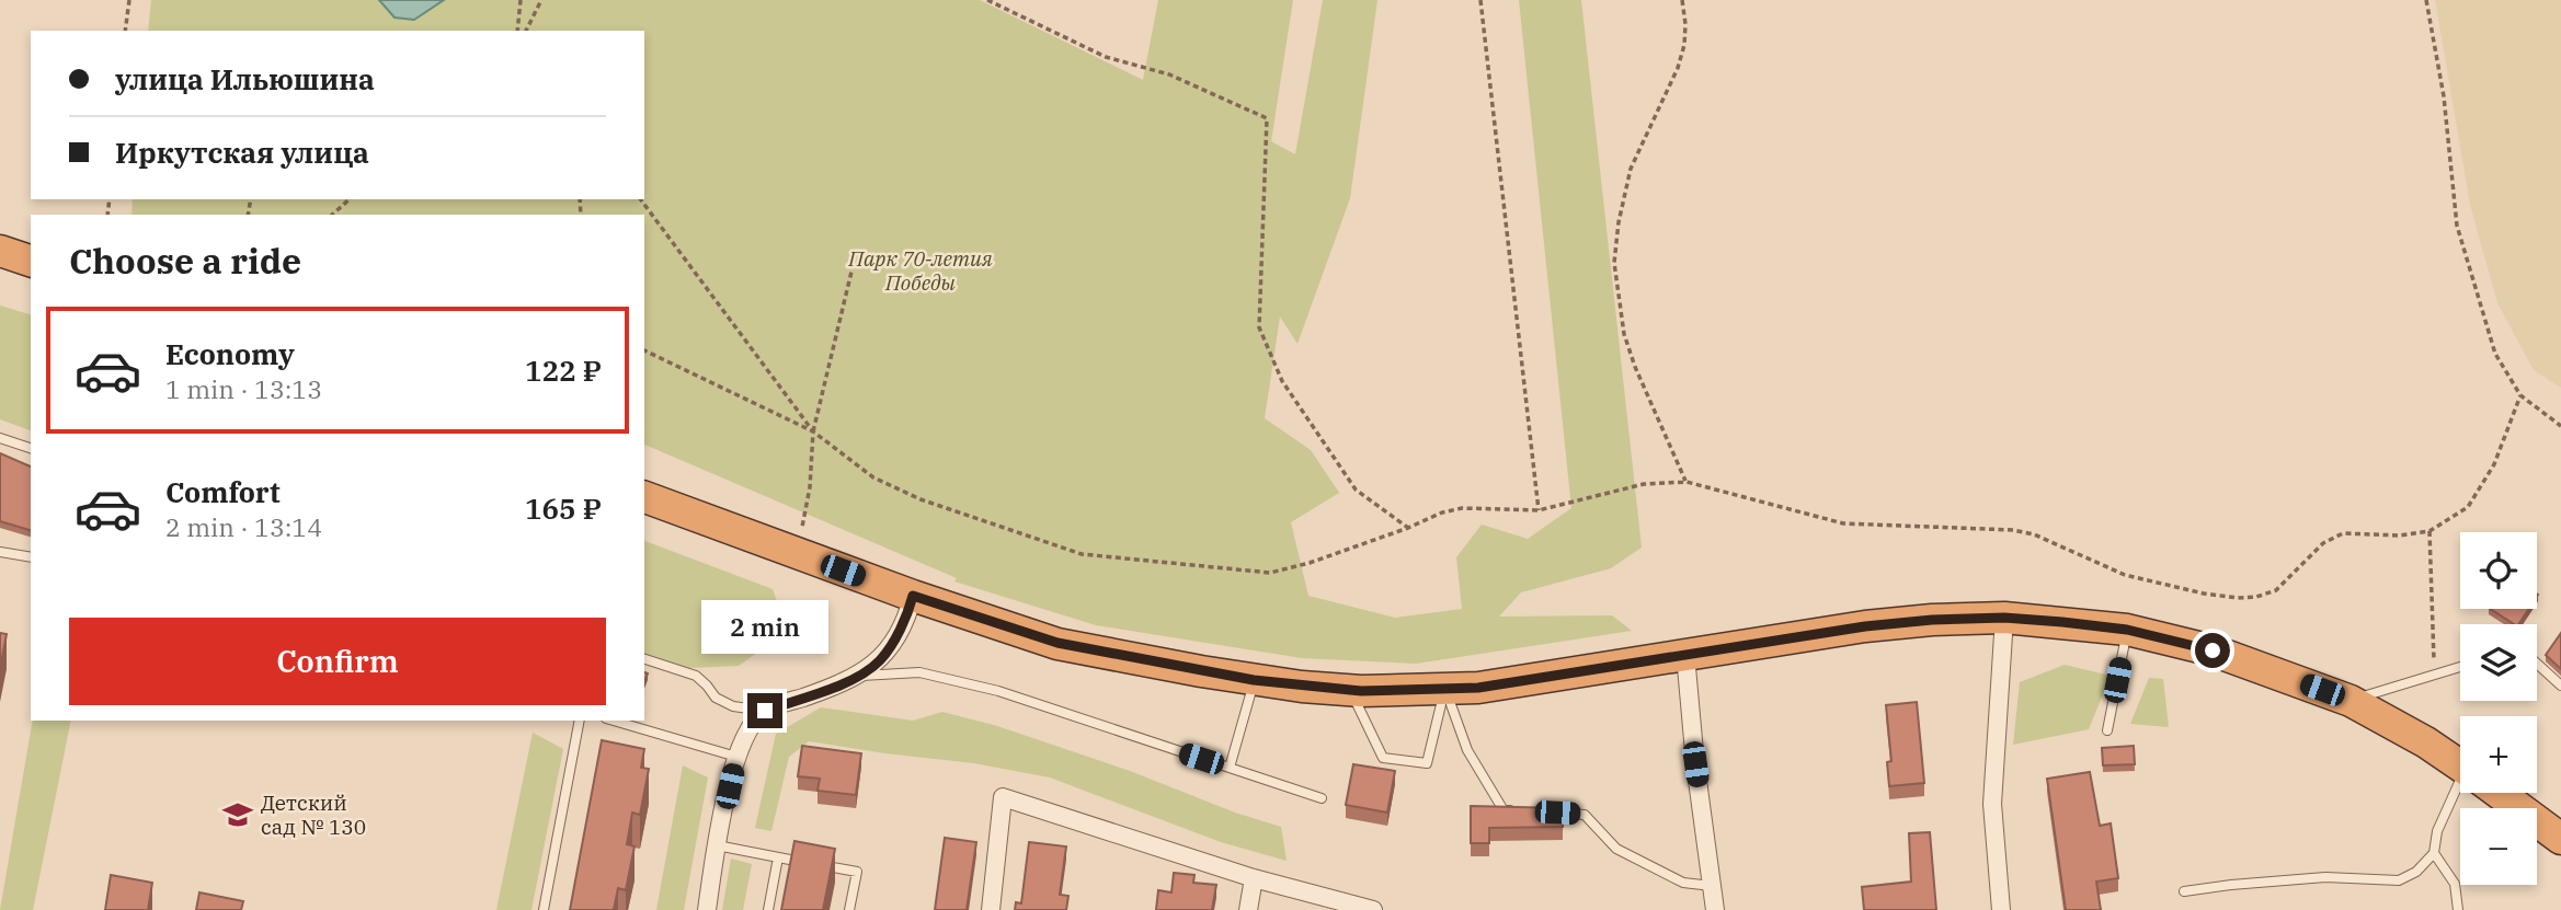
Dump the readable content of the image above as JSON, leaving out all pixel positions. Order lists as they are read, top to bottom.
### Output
{
  "parks": ["Парк 70-летия Победы"],
  "places": {
    "school or university": ["Детский сад № 130"]
  },
  "page": {
    "banner": ["улица Ильюшина", "Иркутская улица"],
    "heading": "Choose a ride",
    "list": [
      {
        "name": "Economy",
        "note": "1 min · 13:13",
        "value": "122 ₽"
      },
      {
        "name": "Comfort",
        "note": "2 min · 13:14",
        "value": "165 ₽"
      }
    ],
    "map_buttons": ["+", "−"],
    "bubble": "2 min",
    "buttons": "Confirm"
  }
}
